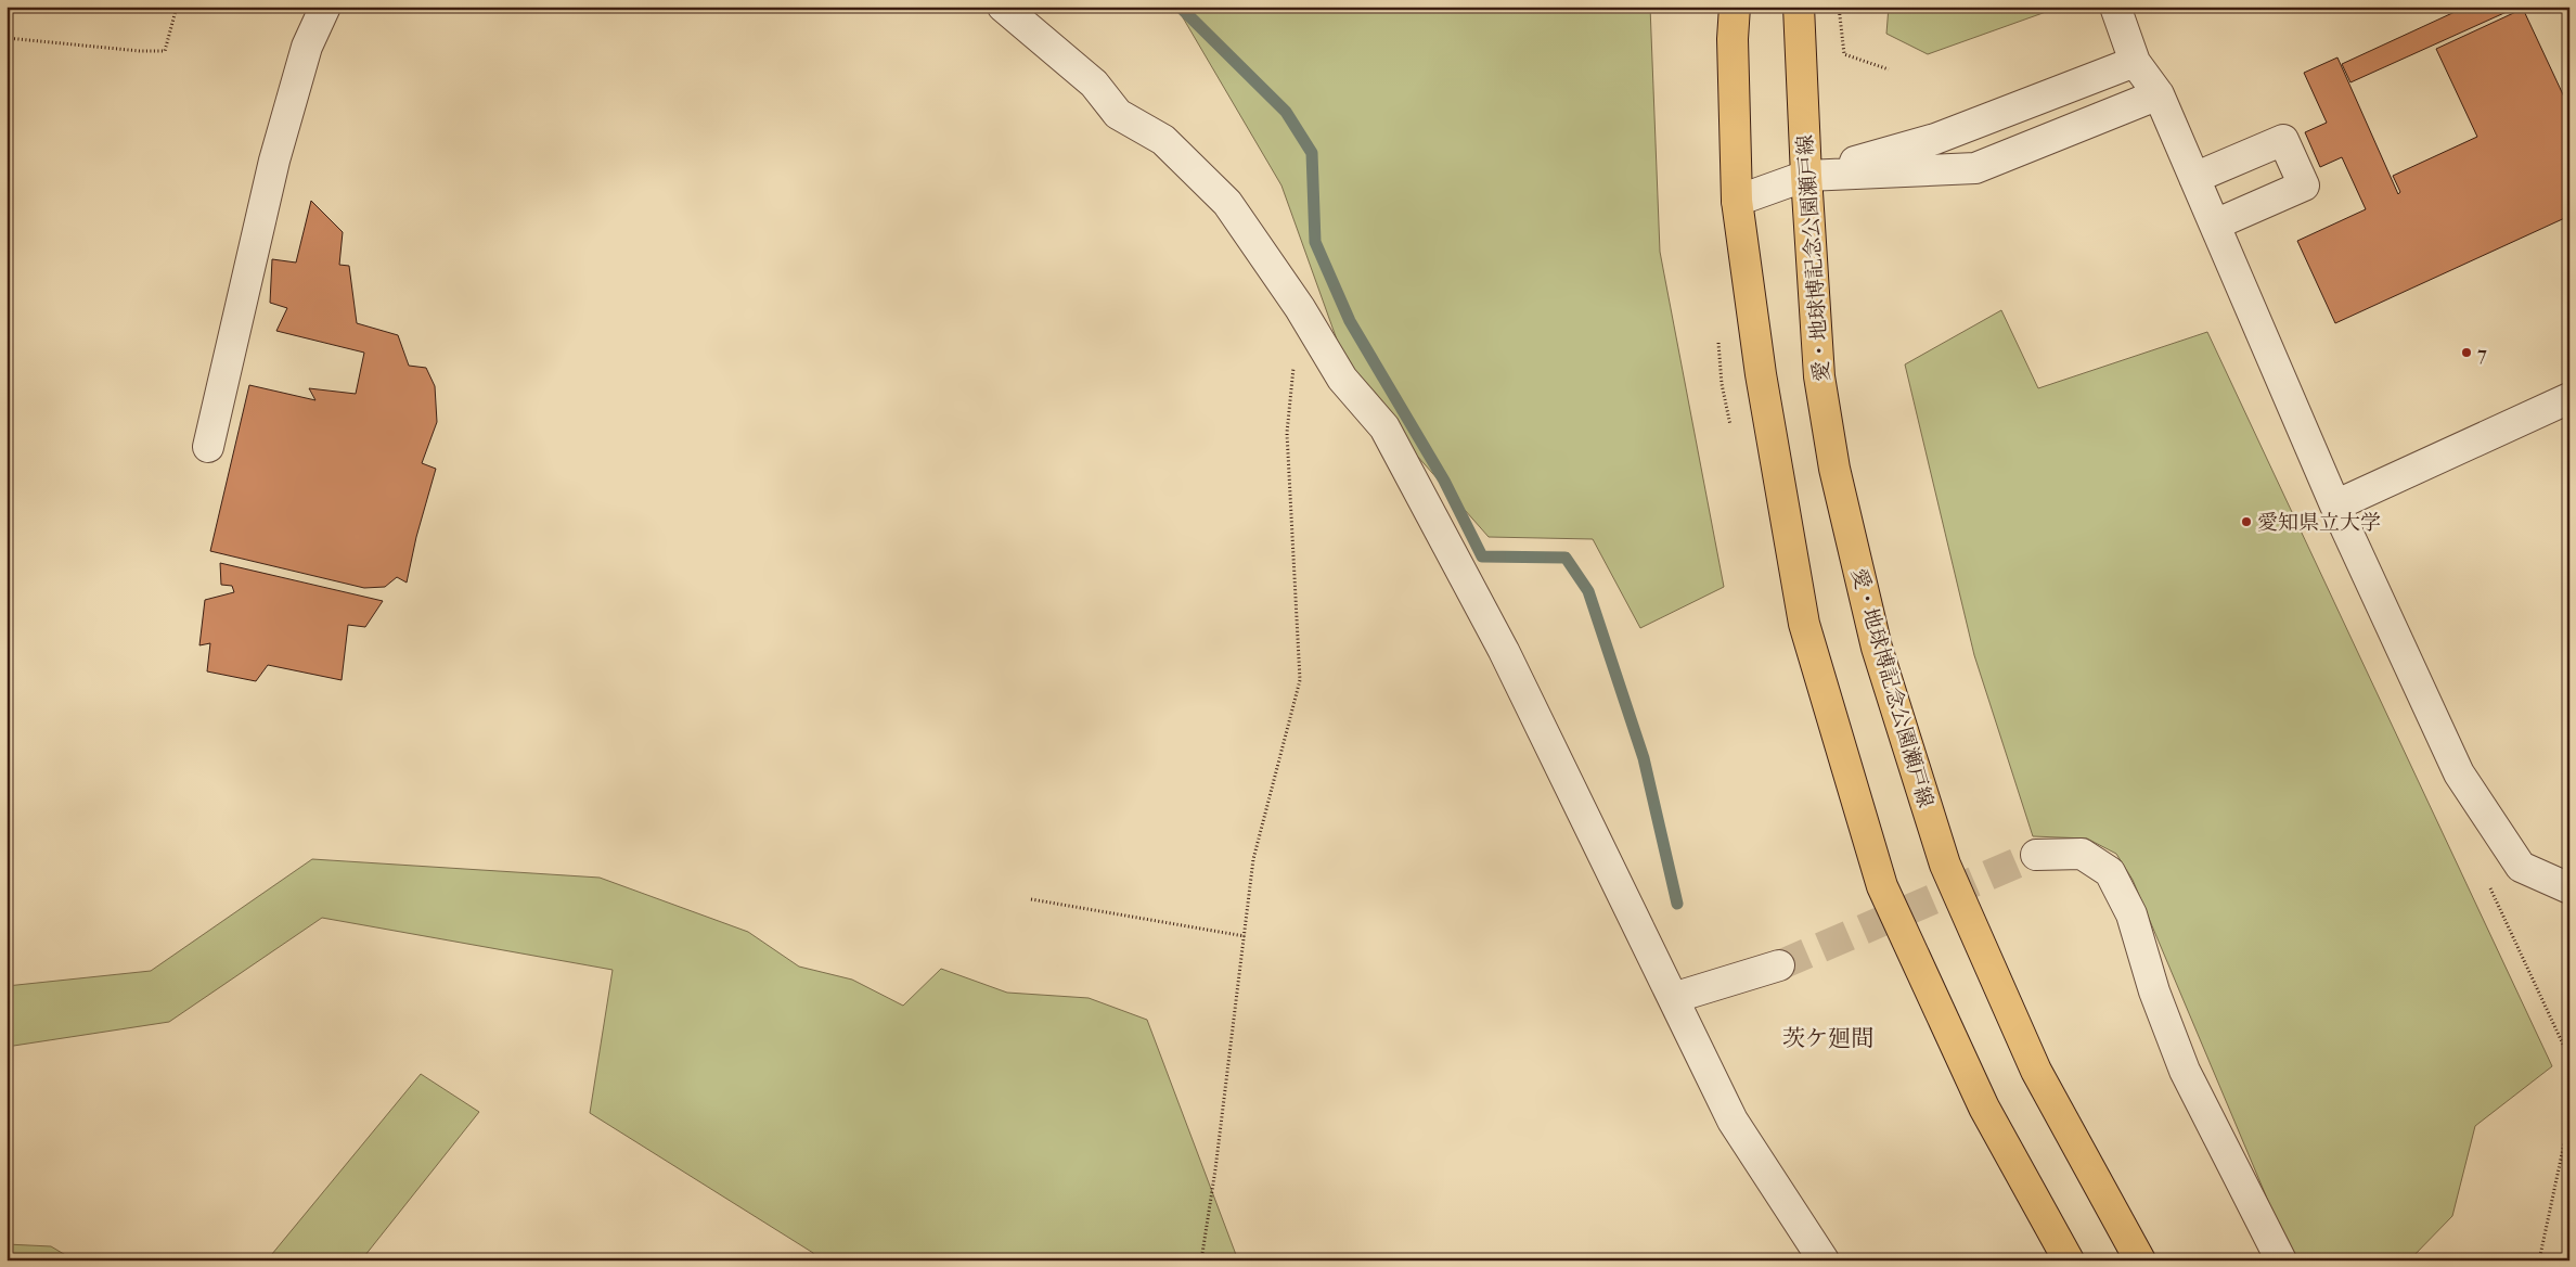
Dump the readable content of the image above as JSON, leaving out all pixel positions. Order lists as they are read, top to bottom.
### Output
{
  "streets": {
    "main road": ["愛・地球博記念公園瀬戸線"]
  },
  "districts": ["茨ケ廻間"],
  "places": ["7", "愛知県立大学"]
}
